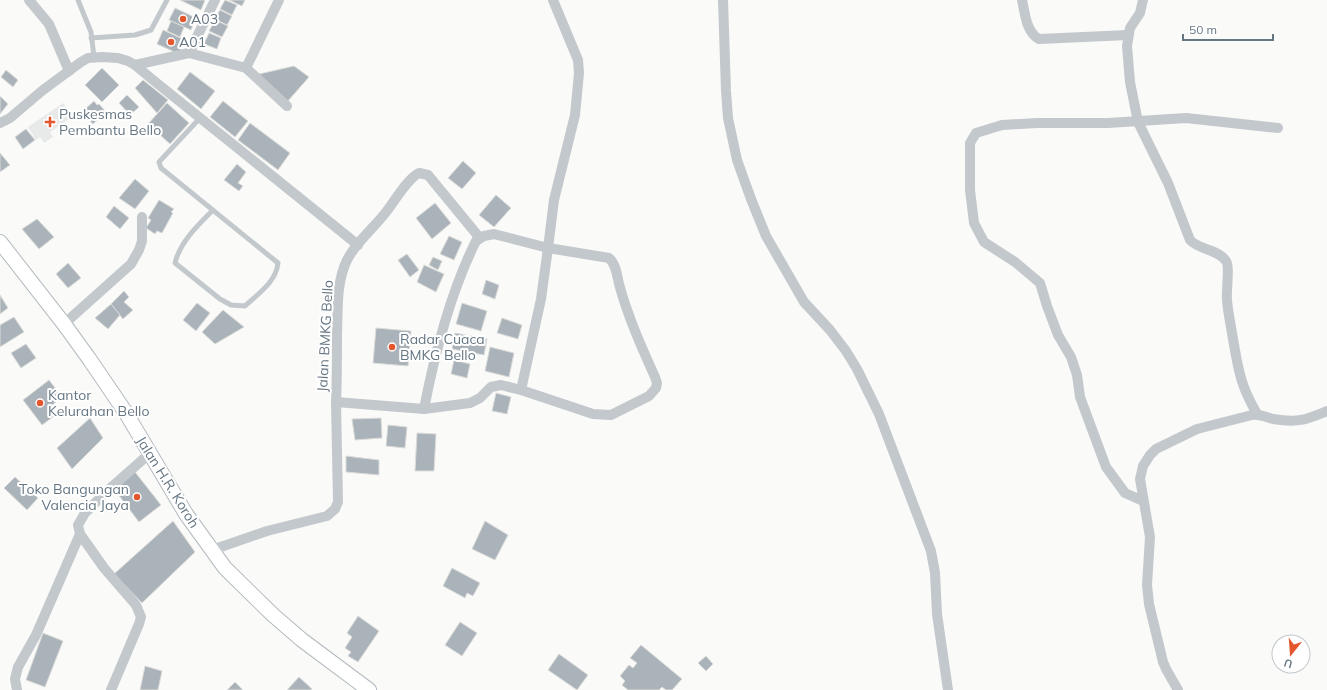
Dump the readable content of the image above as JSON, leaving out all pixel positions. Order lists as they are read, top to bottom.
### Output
{
  "streets": {
    "main road": ["Jalan H.R. Koroh"],
    "street": ["Jalan BMKG Bello"]
  },
  "crossings": [
    ["Jalan BMKG Bello", "Jalan H.R. Koroh"]
  ],
  "places": {
    "other": [
      "A03",
      "A01",
      "Radar Cuaca BMKG Bello",
      "Kantor Kelurahan Bello",
      "Toko Bangungan Valencia Jaya"
    ],
    "health": ["Puskesmas Pembantu Bello"]
  },
  "scale_bar": "50 m",
  "north": "bottom"
}
